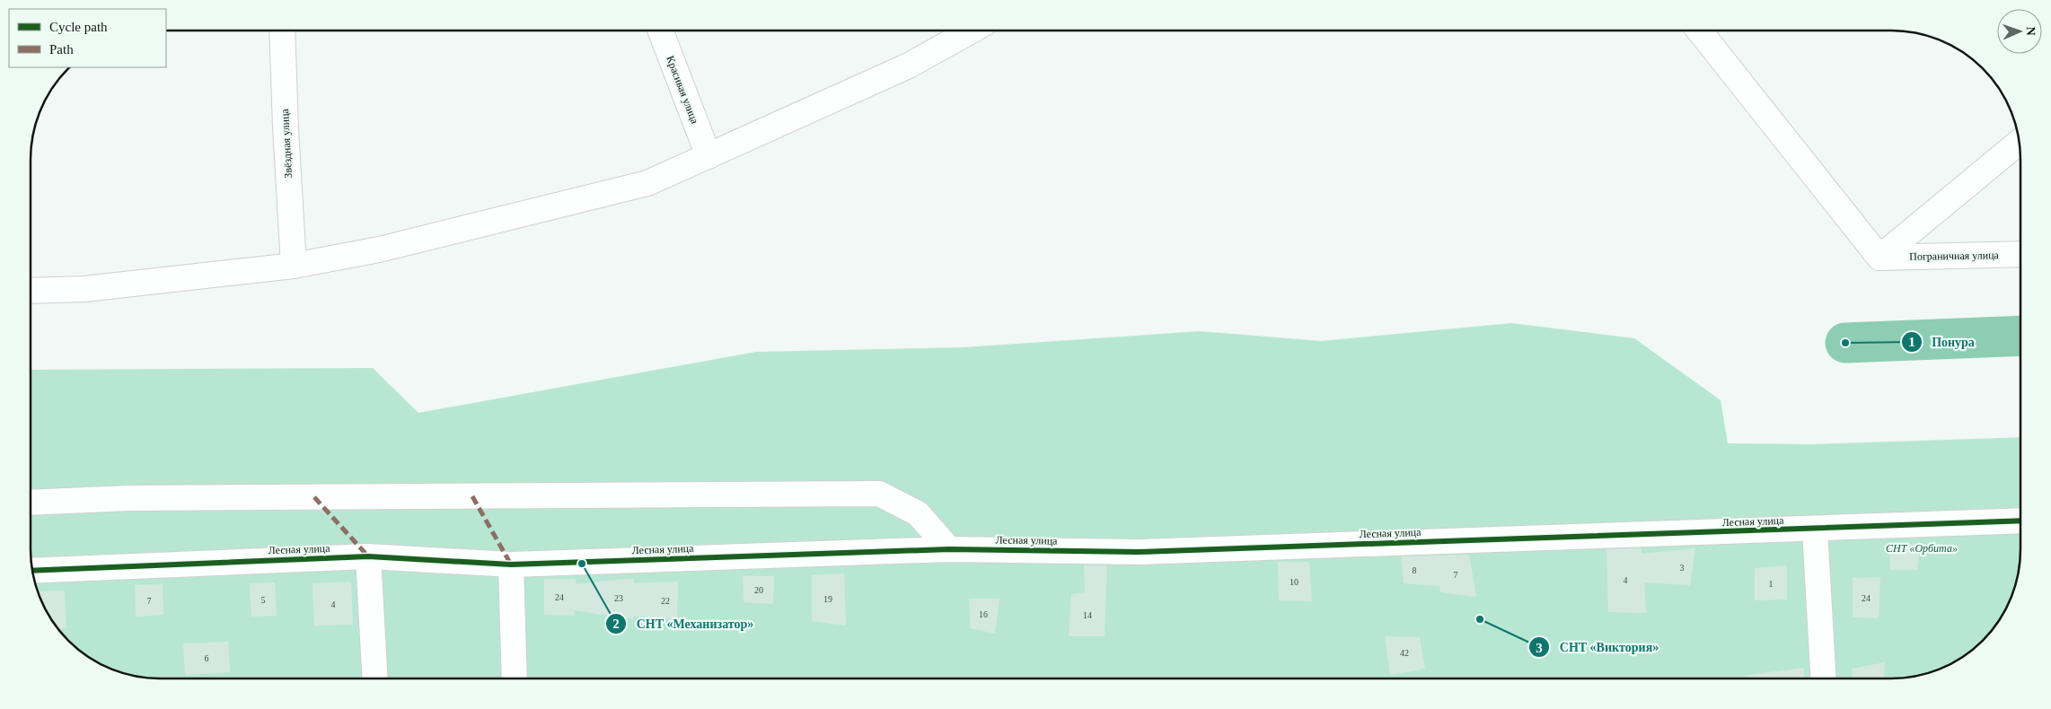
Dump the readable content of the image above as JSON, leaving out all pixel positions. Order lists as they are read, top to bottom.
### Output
{
  "streets": {
    "street": [
      "Красивая улица",
      "Звёздная улица",
      "Пограничная улица",
      "Лесная улица"
    ]
  },
  "parks": ["СНТ «Орбита»"],
  "places": ["Понура", "СНТ «Механизатор»", "СНТ «Виктория»"],
  "house_numbers": [
    "3",
    "8",
    "7",
    "4",
    "10",
    "1",
    "20",
    "24",
    "23",
    "24",
    "19",
    "5",
    "7",
    "22",
    "4",
    "16",
    "14",
    "42",
    "6"
  ],
  "legend": ["Cycle path", "Path"],
  "north": "right"
}
